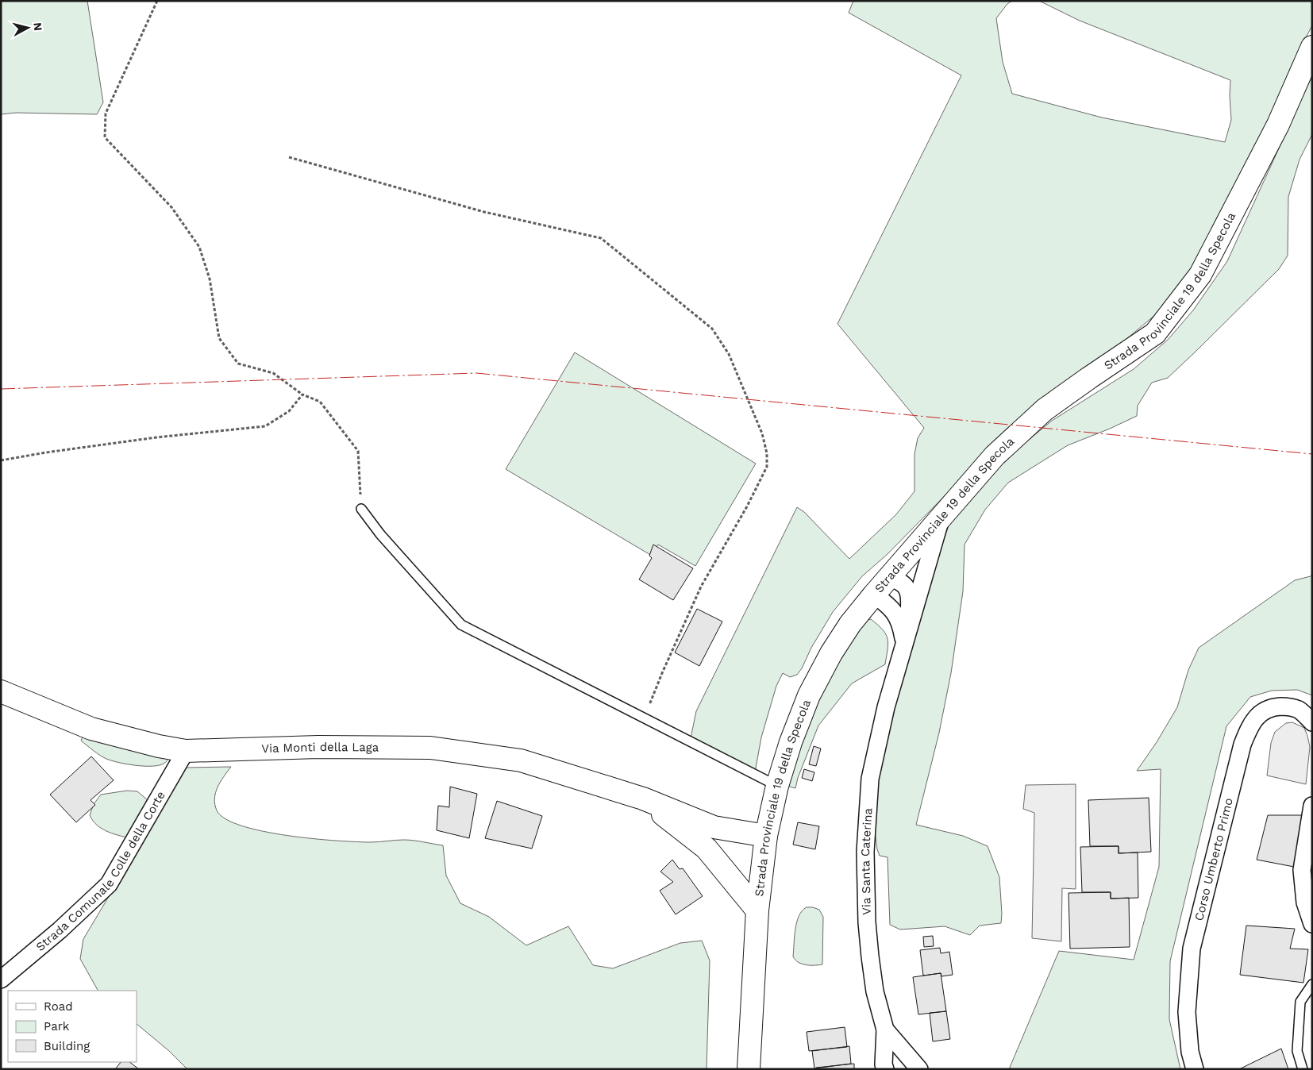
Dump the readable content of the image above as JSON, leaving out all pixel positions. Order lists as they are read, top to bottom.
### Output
{
  "streets": {
    "main road": ["Strada Provinciale 19 della Specola", "Via Monti della Laga"],
    "street": ["Corso Umberto Primo", "Via Santa Caterina", "Strada Comunale Colle della Corte"]
  },
  "crossings": [
    ["Strada Provinciale 19 della Specola", "Via Monti della Laga"],
    ["Strada Provinciale 19 della Specola", "Via Santa Caterina"],
    ["Via Monti della Laga", "Strada Comunale Colle della Corte"]
  ],
  "legend": ["Road", "Park", "Building"],
  "north": "right"
}
